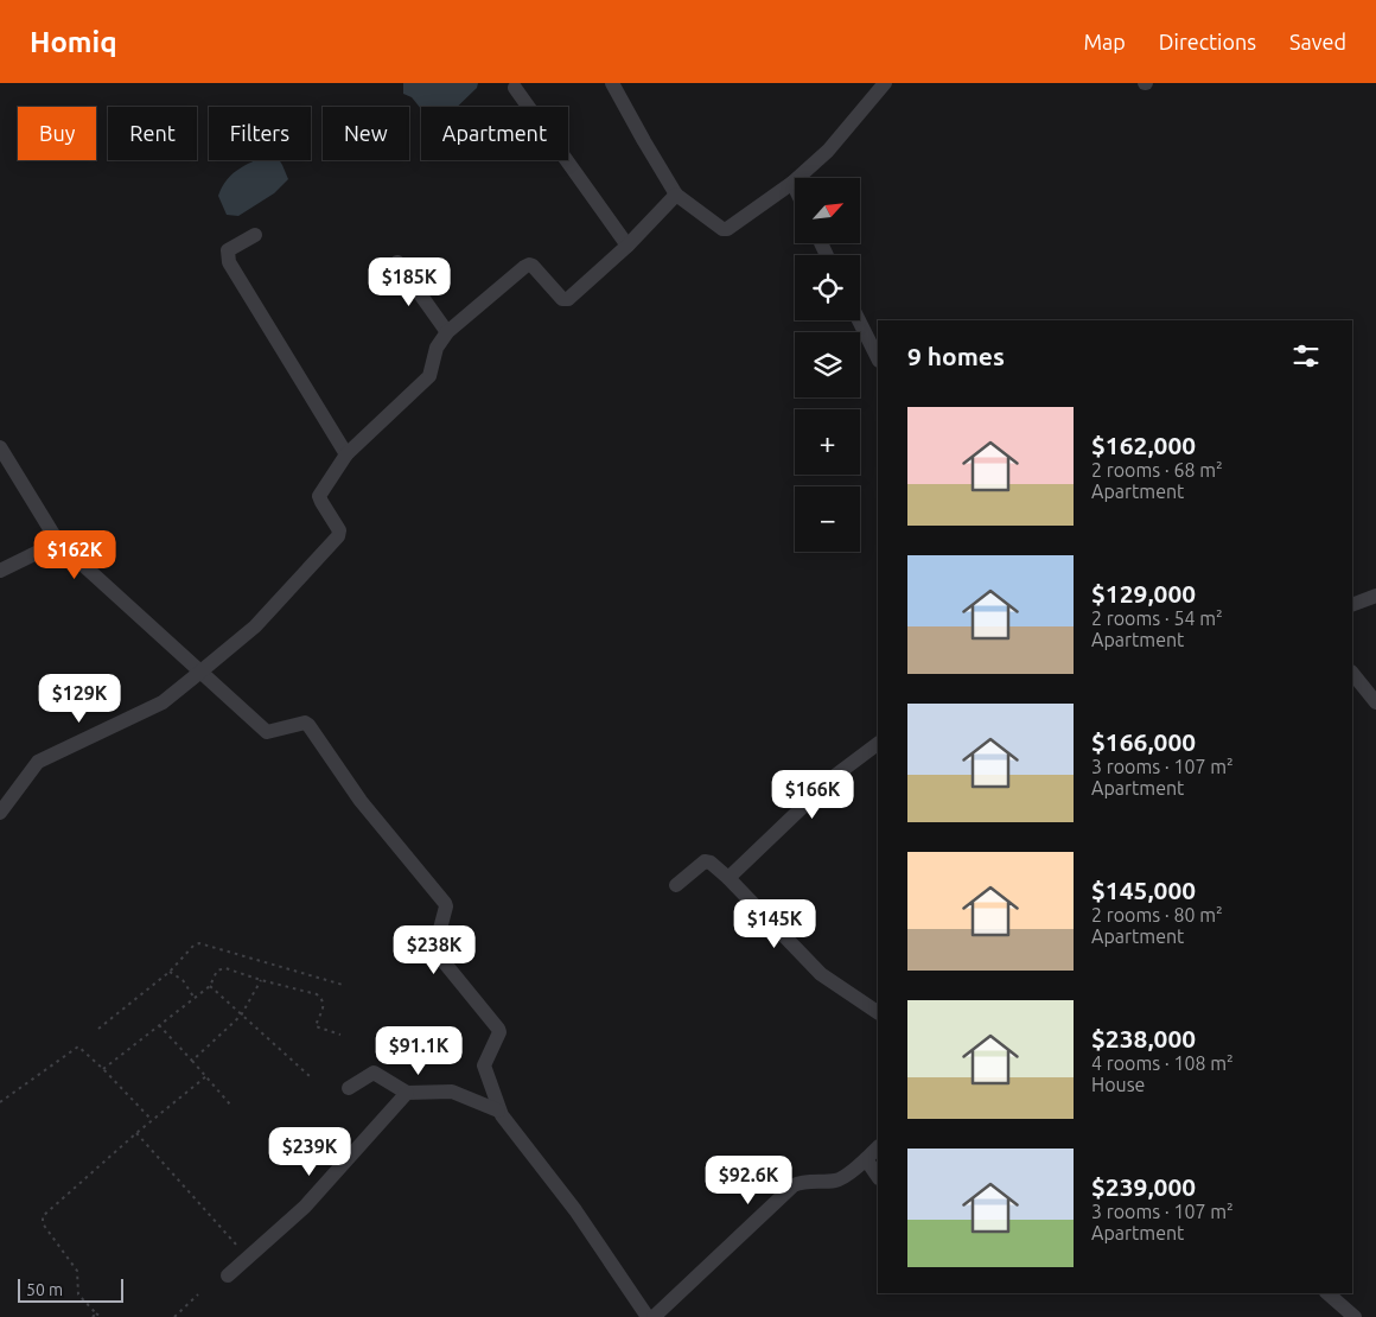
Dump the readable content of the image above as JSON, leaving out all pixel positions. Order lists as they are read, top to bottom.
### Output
{
  "scale_bar": "50 m",
  "north": "top right",
  "page": {
    "header": "Homiq",
    "nav": ["Map", "Directions", "Saved"],
    "chip": [
      "Buy",
      "Rent",
      "Filters",
      "New",
      "Apartment"
    ],
    "map_buttons": ["+", "−"],
    "price": [
      "$185K",
      "$162K",
      "$129K",
      "$166K",
      "$145K",
      "$238K",
      "$91.1K",
      "$239K",
      "$92.6K"
    ],
    "heading": "9 homes",
    "list": [
      {
        "name": "$162,000",
        "note": "2 rooms · 68 m² · Apartment"
      },
      {
        "name": "$129,000",
        "note": "2 rooms · 54 m² · Apartment"
      },
      {
        "name": "$166,000",
        "note": "3 rooms · 107 m² · Apartment"
      },
      {
        "name": "$145,000",
        "note": "2 rooms · 80 m² · Apartment"
      },
      {
        "name": "$238,000",
        "note": "4 rooms · 108 m² · House"
      },
      {
        "name": "$239,000",
        "note": "3 rooms · 107 m² · Apartment"
      }
    ],
    "scale": "50 m"
  }
}
